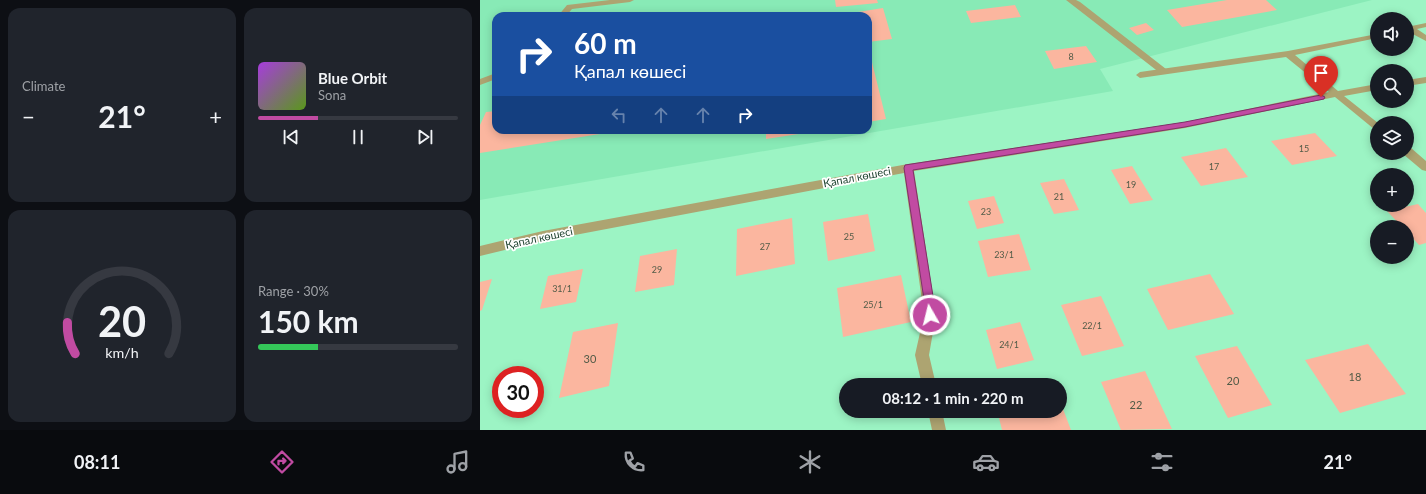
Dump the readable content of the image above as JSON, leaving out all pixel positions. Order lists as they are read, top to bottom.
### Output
{
  "streets": {
    "street": ["Қапал көшесі"]
  },
  "house_numbers": [
    "8",
    "15",
    "17",
    "19",
    "21",
    "23",
    "25",
    "27",
    "23/1",
    "29",
    "31/1",
    "25/1",
    "22/1",
    "24/1",
    "30",
    "18",
    "20",
    "22"
  ],
  "page": {
    "tile": [
      "Climate",
      ["Range · 30%", "150 km"]
    ],
    "map_buttons": ["+", "−"],
    "turn": ["60 m", "Қапал көшесі"],
    "song": ["Blue Orbit", "Sona"],
    "heat": ["−", "21°", "+"],
    "limit": "30",
    "trip": "08:12 · 1 min · 220 m",
    "tabs": ["08:11", "21°"],
    "gauge": ["20", "km/h"]
  }
}
